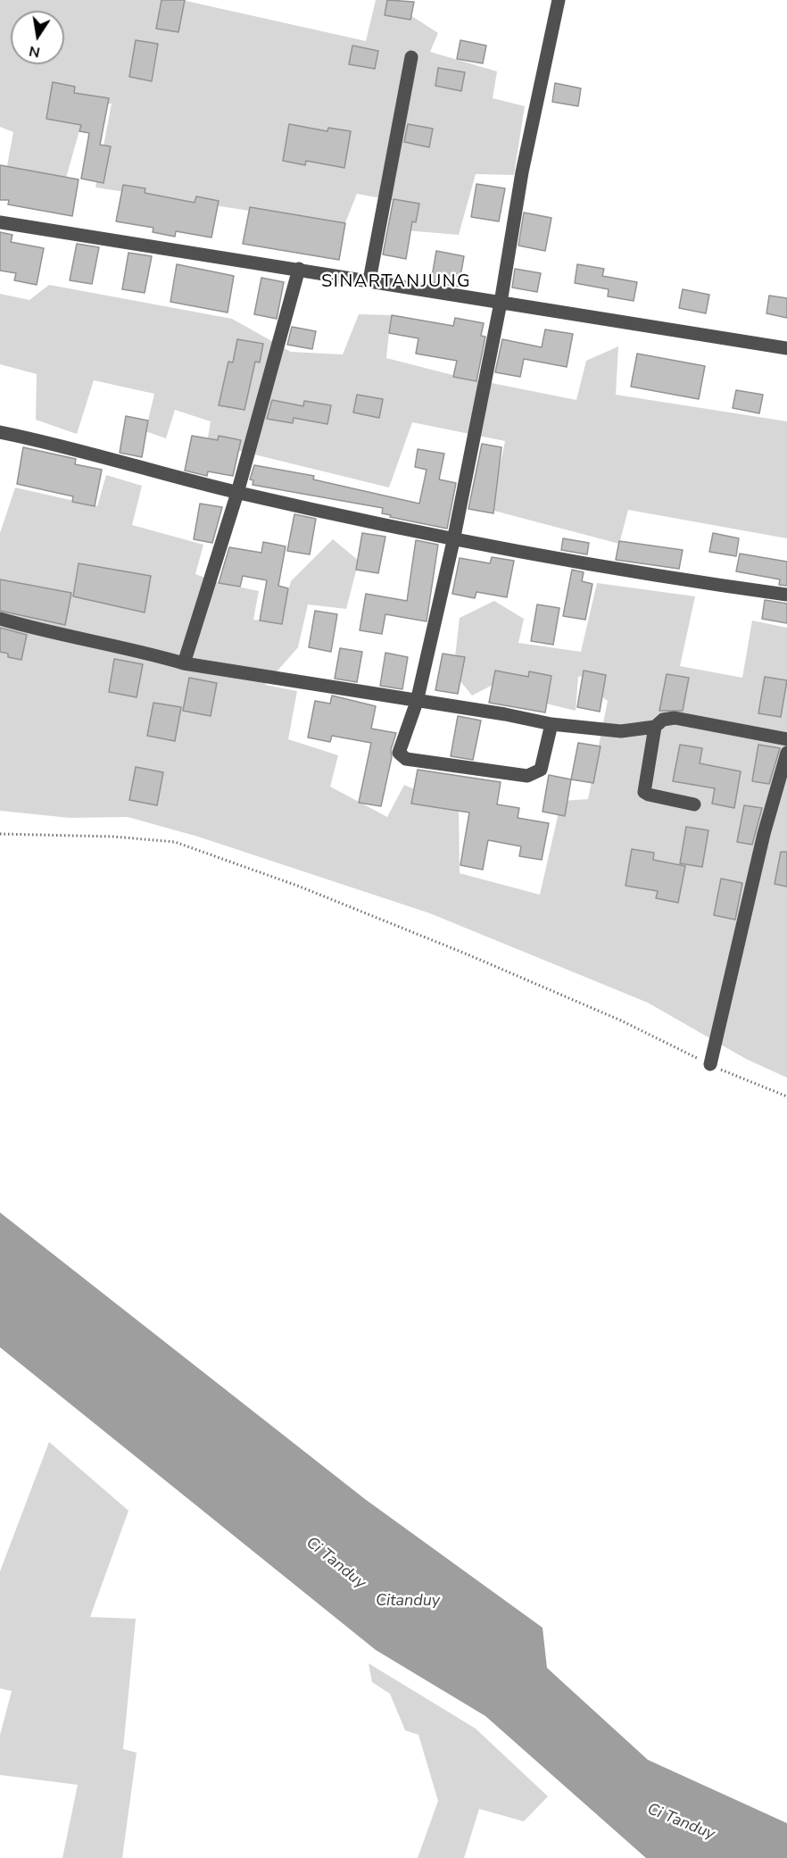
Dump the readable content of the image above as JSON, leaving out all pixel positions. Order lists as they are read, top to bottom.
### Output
{
  "districts": ["SINARTANJUNG"],
  "water": ["Ci Tanduy", "Citanduy"],
  "north": "bottom"
}
